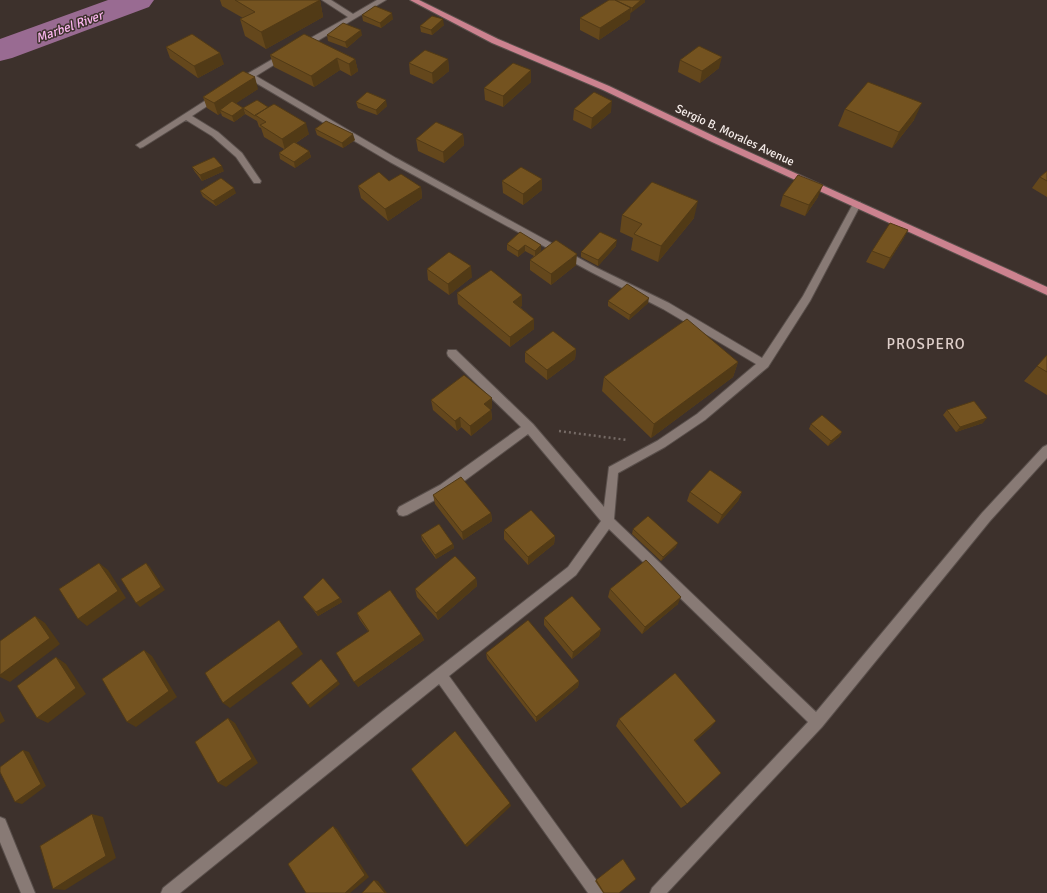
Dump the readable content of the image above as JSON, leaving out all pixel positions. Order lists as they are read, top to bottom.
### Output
{
  "streets": {
    "main road": ["Sergio B. Morales Avenue"]
  },
  "districts": ["PROSPERO"],
  "water": ["Marbel River"]
}
